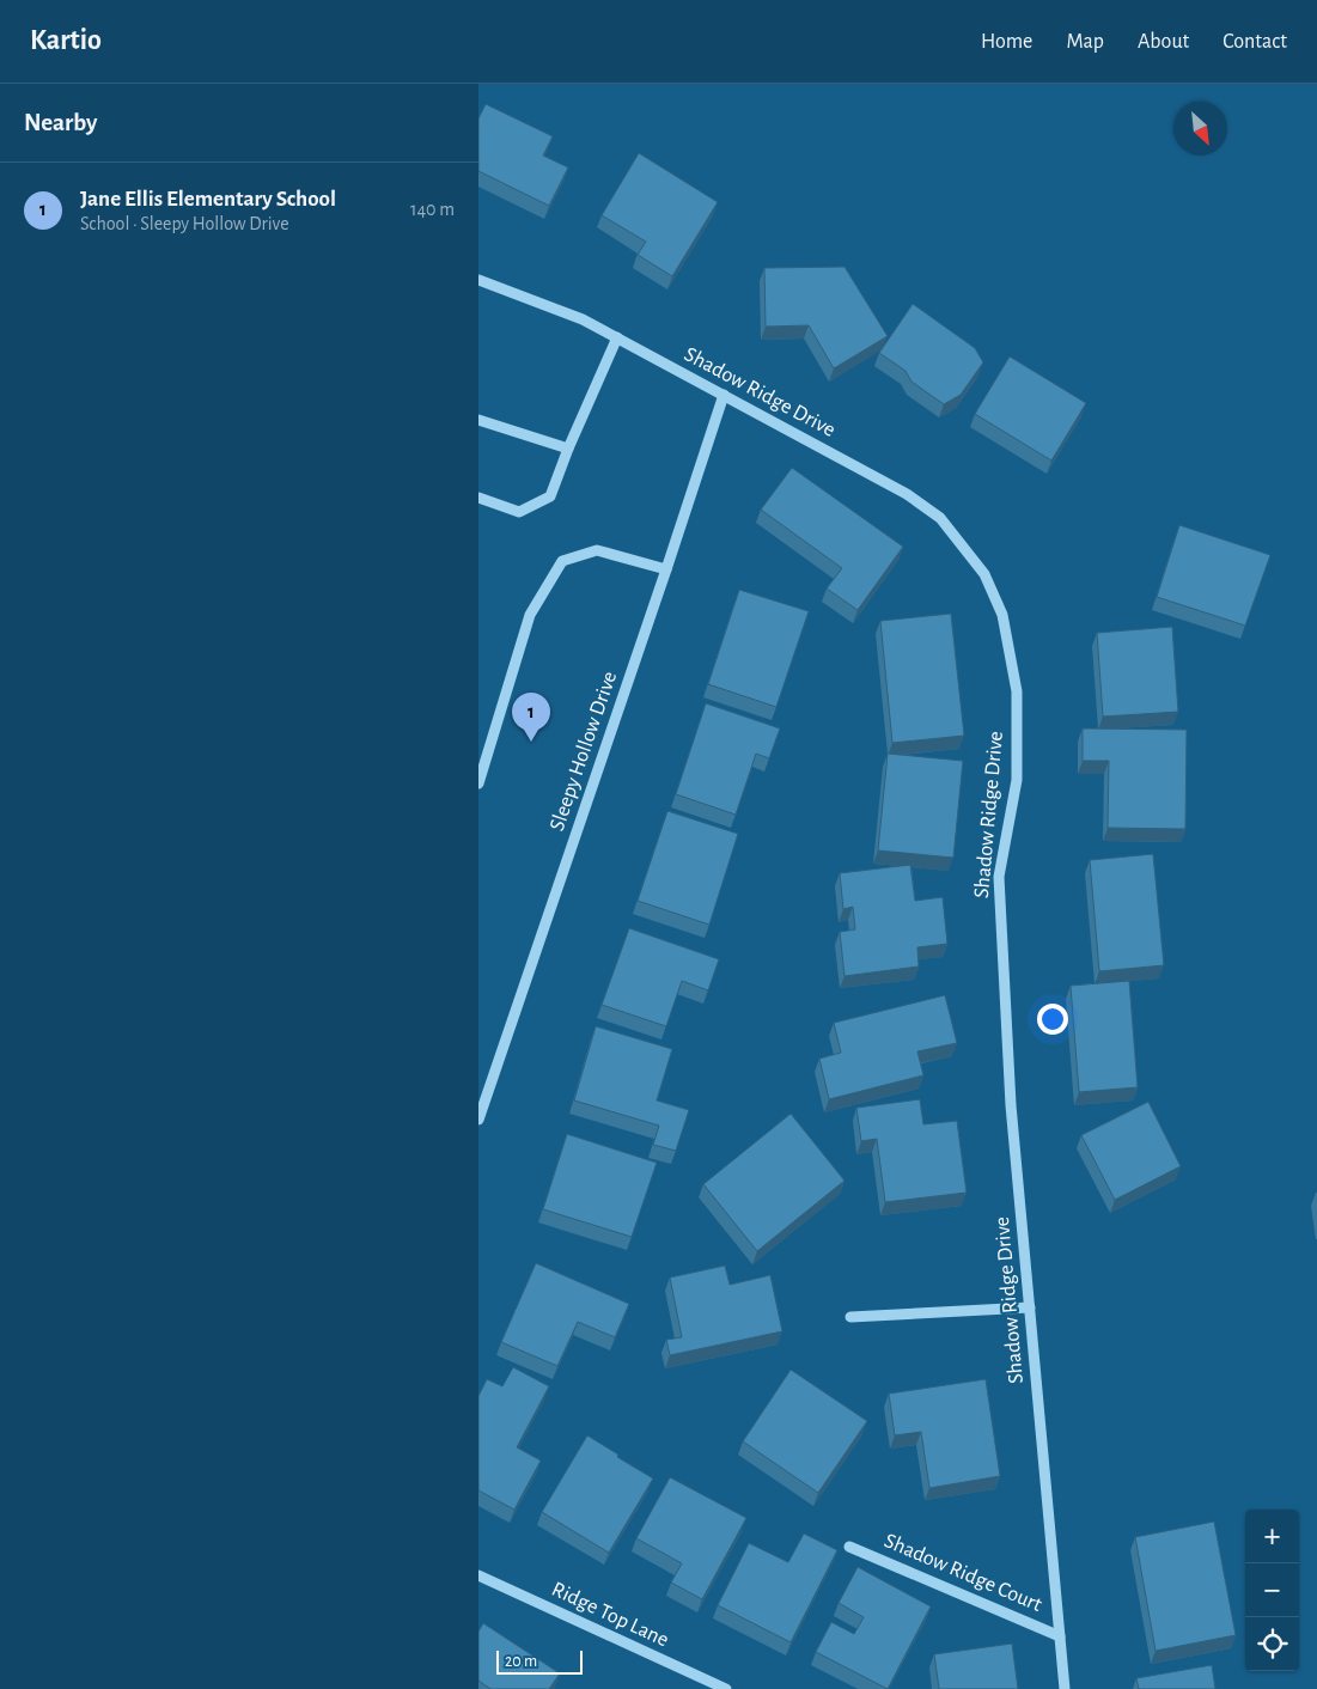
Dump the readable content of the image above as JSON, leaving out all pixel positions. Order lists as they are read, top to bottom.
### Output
{
  "streets": {
    "street": [
      "Shadow Ridge Drive",
      "Sleepy Hollow Drive",
      "Shadow Ridge Court",
      "Ridge Top Lane"
    ]
  },
  "crossings": [
    ["Shadow Ridge Drive", "Sleepy Hollow Drive"],
    ["Shadow Ridge Drive", "Shadow Ridge Court"]
  ],
  "scale_bar": "20 m",
  "north": "bottom right",
  "page": {
    "header": "Kartio",
    "nav": [
      "Home",
      "Map",
      "About",
      "Contact"
    ],
    "heading": "Nearby",
    "list": [
      {
        "mark": "1",
        "name": "Jane Ellis Elementary School",
        "note": "School · Sleepy Hollow Drive",
        "value": "140 m"
      }
    ],
    "pins": "1",
    "map_buttons": ["+", "−"],
    "scale": "20 m"
  }
}
